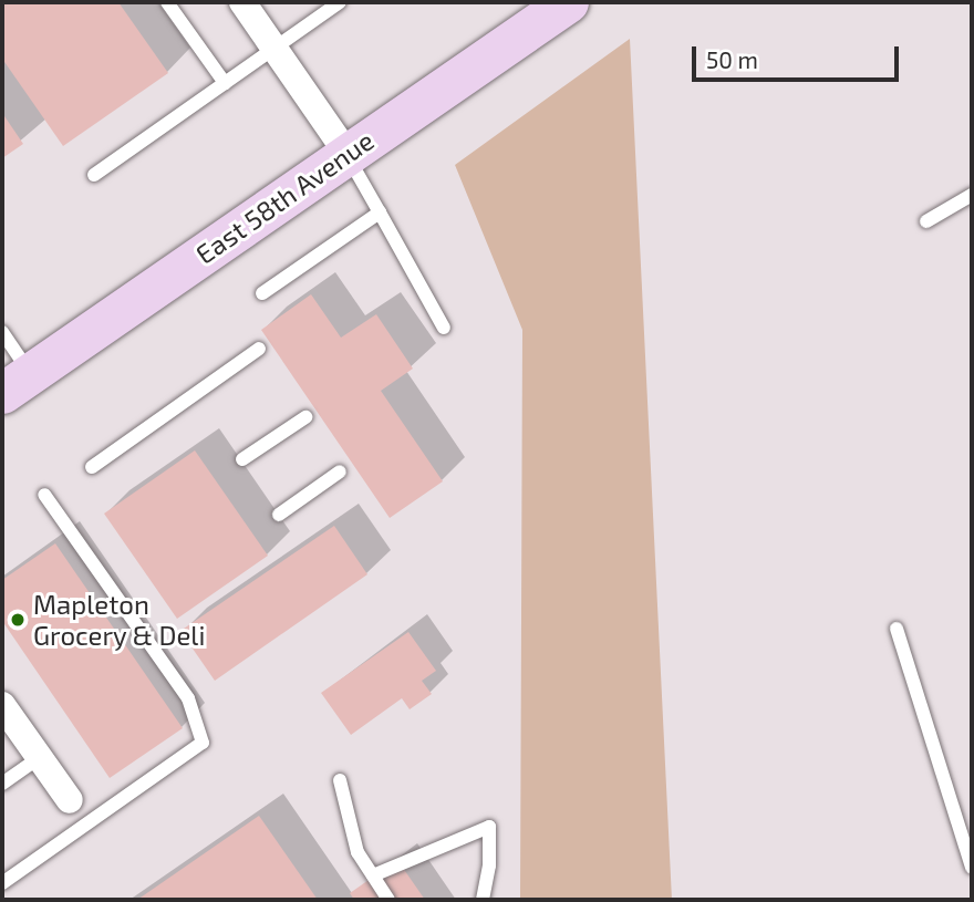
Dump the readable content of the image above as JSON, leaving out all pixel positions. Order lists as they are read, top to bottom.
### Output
{
  "streets": {
    "main road": ["East 58th Avenue"]
  },
  "places": ["Mapleton Grocery & Deli"],
  "scale_bar": "50 m"
}
